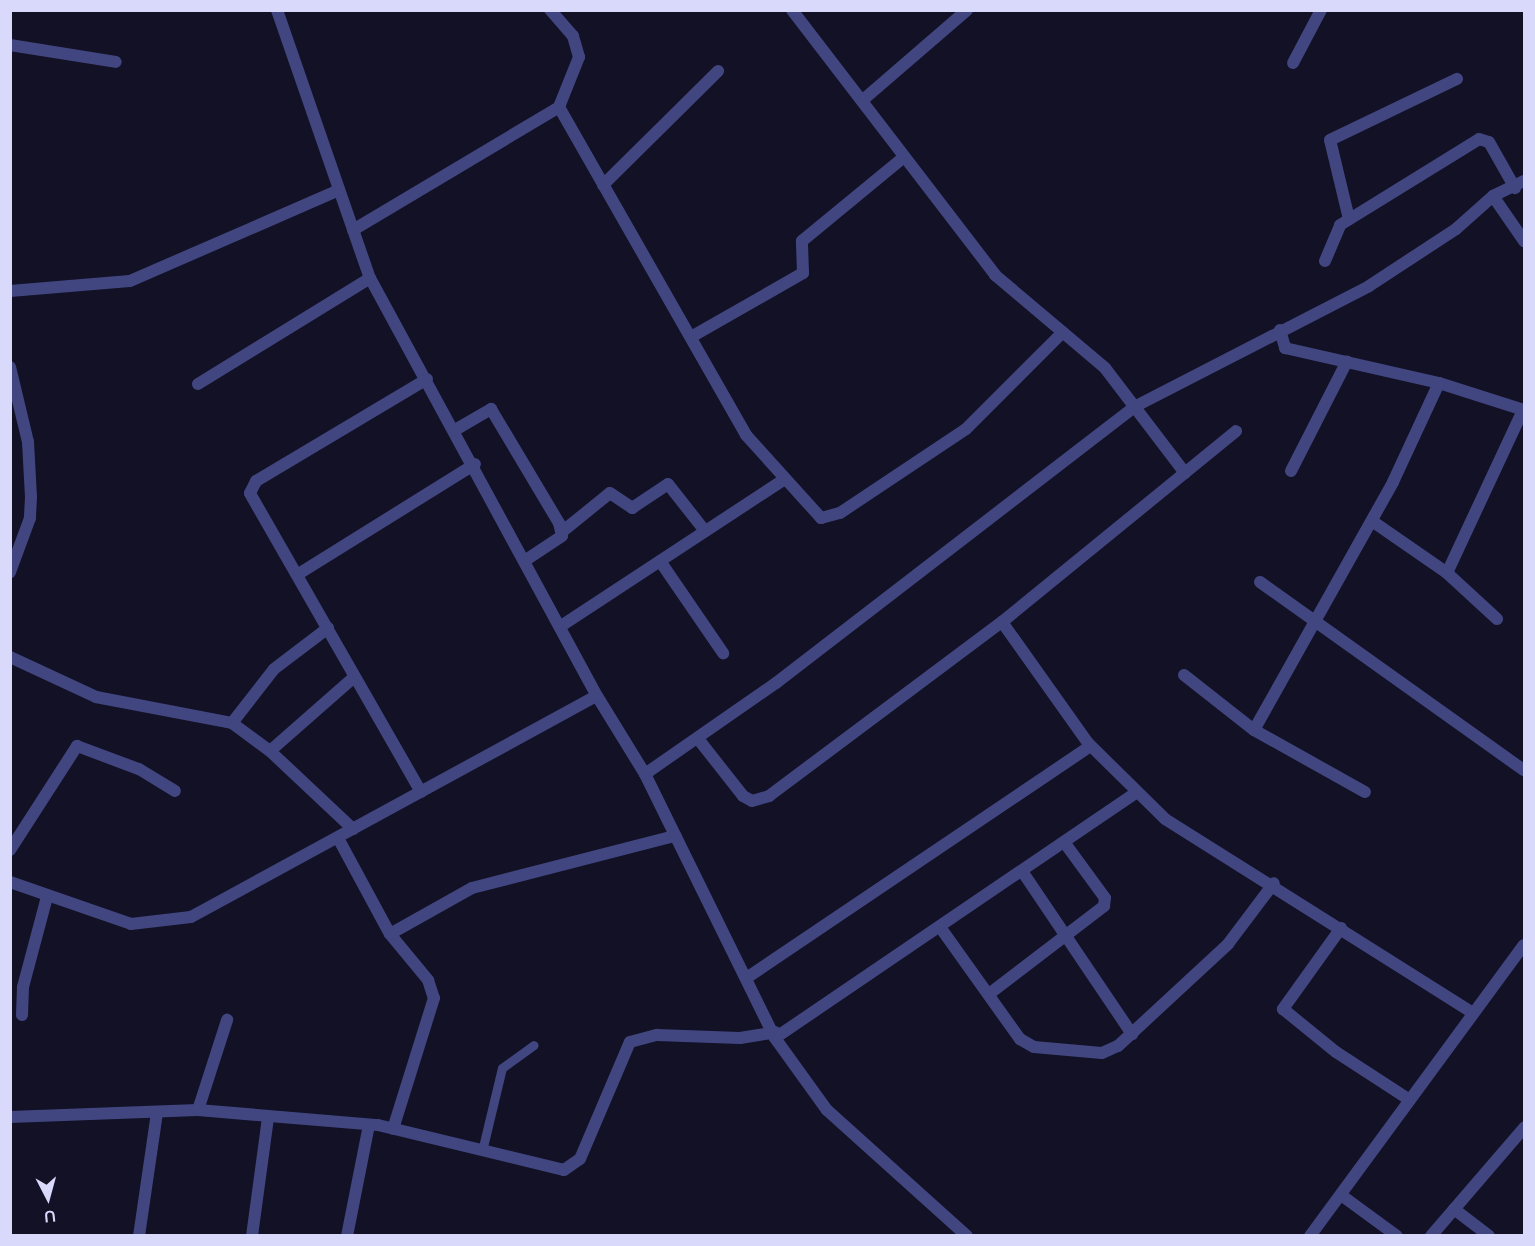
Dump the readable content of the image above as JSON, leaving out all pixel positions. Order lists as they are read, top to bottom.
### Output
{
  "north": "bottom"
}
